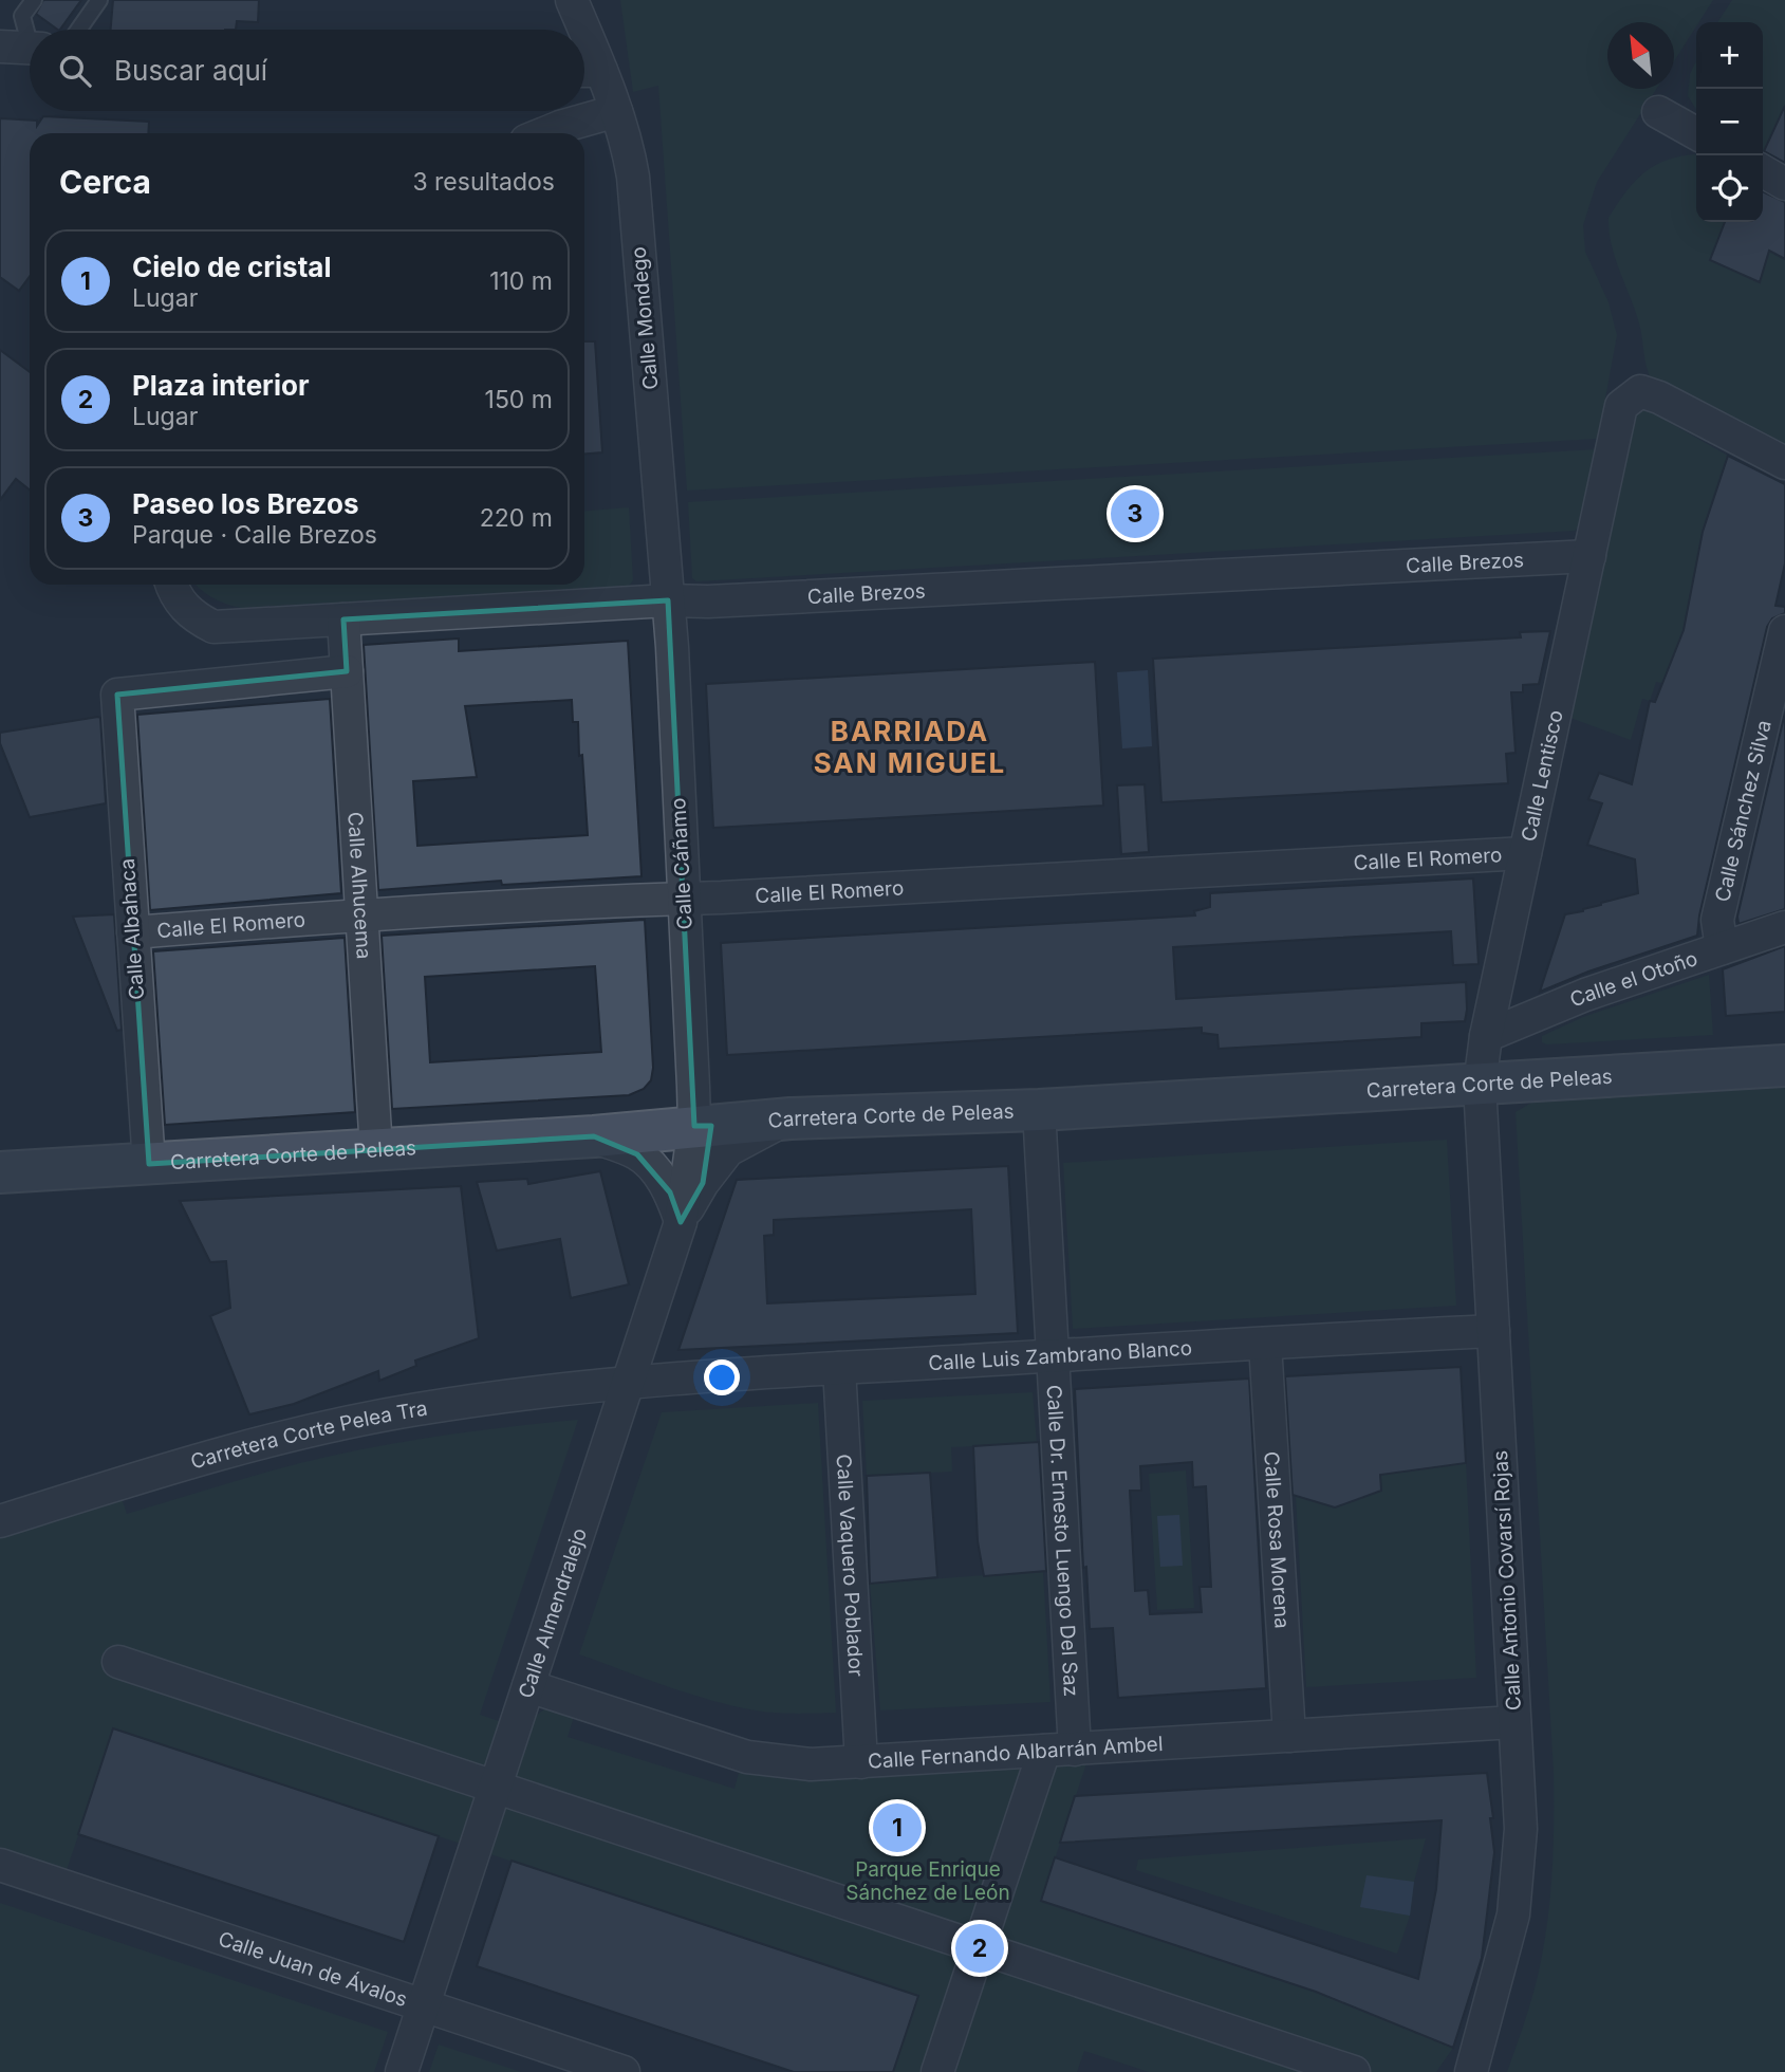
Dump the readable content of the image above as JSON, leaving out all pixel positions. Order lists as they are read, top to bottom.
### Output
{
  "streets": {
    "street": [
      "Calle Mondego",
      "Calle Brezos",
      "Calle Lentisco",
      "Calle Sánchez Silva",
      "Calle El Romero",
      "Calle Cáñamo",
      "Calle Alhucema",
      "Calle Albahaca",
      "Calle el Otoño",
      "Carretera Corte de Peleas",
      "Calle Luis Zambrano Blanco",
      "Carretera Corte Pelea Tra",
      "Calle Rosa Morena",
      "Calle Dr. Ernesto Luengo Del Saz",
      "Calle Vaquero Poblador",
      "Calle Antonio Covarsí Rojas",
      "Calle Almendralejo",
      "Calle Fernando Albarrán Ambel",
      "Calle Juan de Ávalos"
    ]
  },
  "crossings": [
    ["Calle Mondego", "Calle Brezos"],
    ["Calle Mondego", "Calle Cáñamo"],
    ["Calle Brezos", "Calle Lentisco"],
    ["Calle Brezos", "Calle Cáñamo"],
    ["Calle Brezos", "Calle Alhucema"],
    ["Calle Lentisco", "Calle El Romero"],
    ["Calle Lentisco", "Calle el Otoño"],
    ["Calle Lentisco", "Carretera Corte de Peleas"],
    ["Calle Lentisco", "Calle Antonio Covarsí Rojas"],
    ["Calle Sánchez Silva", "Calle el Otoño"],
    ["Calle El Romero", "Calle Cáñamo"],
    ["Calle El Romero", "Calle Alhucema"],
    ["Calle El Romero", "Calle Albahaca"],
    ["Calle Cáñamo", "Carretera Corte de Peleas"],
    ["Calle Cáñamo", "Calle Almendralejo"],
    ["Calle Alhucema", "Calle Albahaca"],
    ["Calle Alhucema", "Carretera Corte de Peleas"],
    ["Calle Albahaca", "Carretera Corte de Peleas"],
    ["Carretera Corte de Peleas", "Calle Dr. Ernesto Luengo Del Saz"],
    ["Carretera Corte de Peleas", "Calle Antonio Covarsí Rojas"],
    ["Carretera Corte de Peleas", "Calle Almendralejo"],
    ["Calle Luis Zambrano Blanco", "Carretera Corte Pelea Tra"],
    ["Calle Luis Zambrano Blanco", "Calle Rosa Morena"],
    ["Calle Luis Zambrano Blanco", "Calle Dr. Ernesto Luengo Del Saz"],
    ["Calle Luis Zambrano Blanco", "Calle Vaquero Poblador"],
    ["Calle Luis Zambrano Blanco", "Calle Antonio Covarsí Rojas"],
    ["Calle Luis Zambrano Blanco", "Calle Almendralejo"],
    ["Carretera Corte Pelea Tra", "Calle Almendralejo"],
    ["Calle Rosa Morena", "Calle Fernando Albarrán Ambel"],
    ["Calle Dr. Ernesto Luengo Del Saz", "Calle Fernando Albarrán Ambel"],
    ["Calle Vaquero Poblador", "Calle Fernando Albarrán Ambel"],
    ["Calle Antonio Covarsí Rojas", "Calle Fernando Albarrán Ambel"],
    ["Calle Almendralejo", "Calle Fernando Albarrán Ambel"],
    ["Calle Almendralejo", "Calle Juan de Ávalos"]
  ],
  "districts": ["BARRIADA SAN MIGUEL"],
  "parks": ["Parque Enrique Sánchez de León"],
  "north": "top left",
  "page": {
    "map_buttons": ["+", "−"],
    "search": "Buscar aquí",
    "heading": ["Cerca", "3 resultados"],
    "list": [
      {
        "mark": "1",
        "name": "Cielo de cristal",
        "note": "Lugar",
        "value": "110 m"
      },
      {
        "mark": "2",
        "name": "Plaza interior",
        "note": "Lugar",
        "value": "150 m"
      },
      {
        "mark": "3",
        "name": "Paseo los Brezos",
        "note": "Parque · Calle Brezos",
        "value": "220 m"
      }
    ],
    "pins": ["3", "1", "2"]
  }
}
